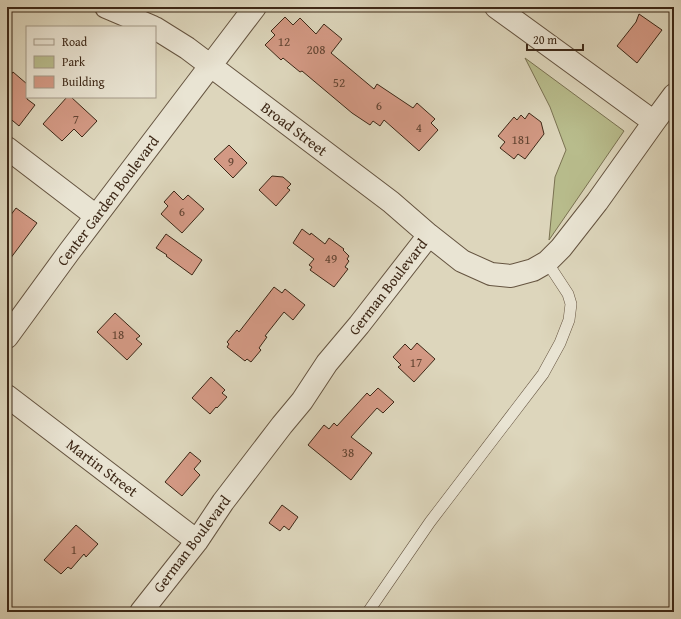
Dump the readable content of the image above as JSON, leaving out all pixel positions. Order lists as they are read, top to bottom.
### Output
{
  "streets": {
    "street": [
      "Broad Street",
      "Center Garden Boulevard",
      "German Boulevard",
      "Martin Street"
    ]
  },
  "crossings": [
    ["Broad Street", "Center Garden Boulevard"],
    ["Broad Street", "German Boulevard"],
    ["German Boulevard", "Martin Street"]
  ],
  "house_numbers": [
    "12",
    "208",
    "52",
    "6",
    "7",
    "4",
    "181",
    "9",
    "6",
    "49",
    "18",
    "17",
    "38",
    "1"
  ],
  "legend": ["Road", "Park", "Building"],
  "scale_bar": "20 m"
}
